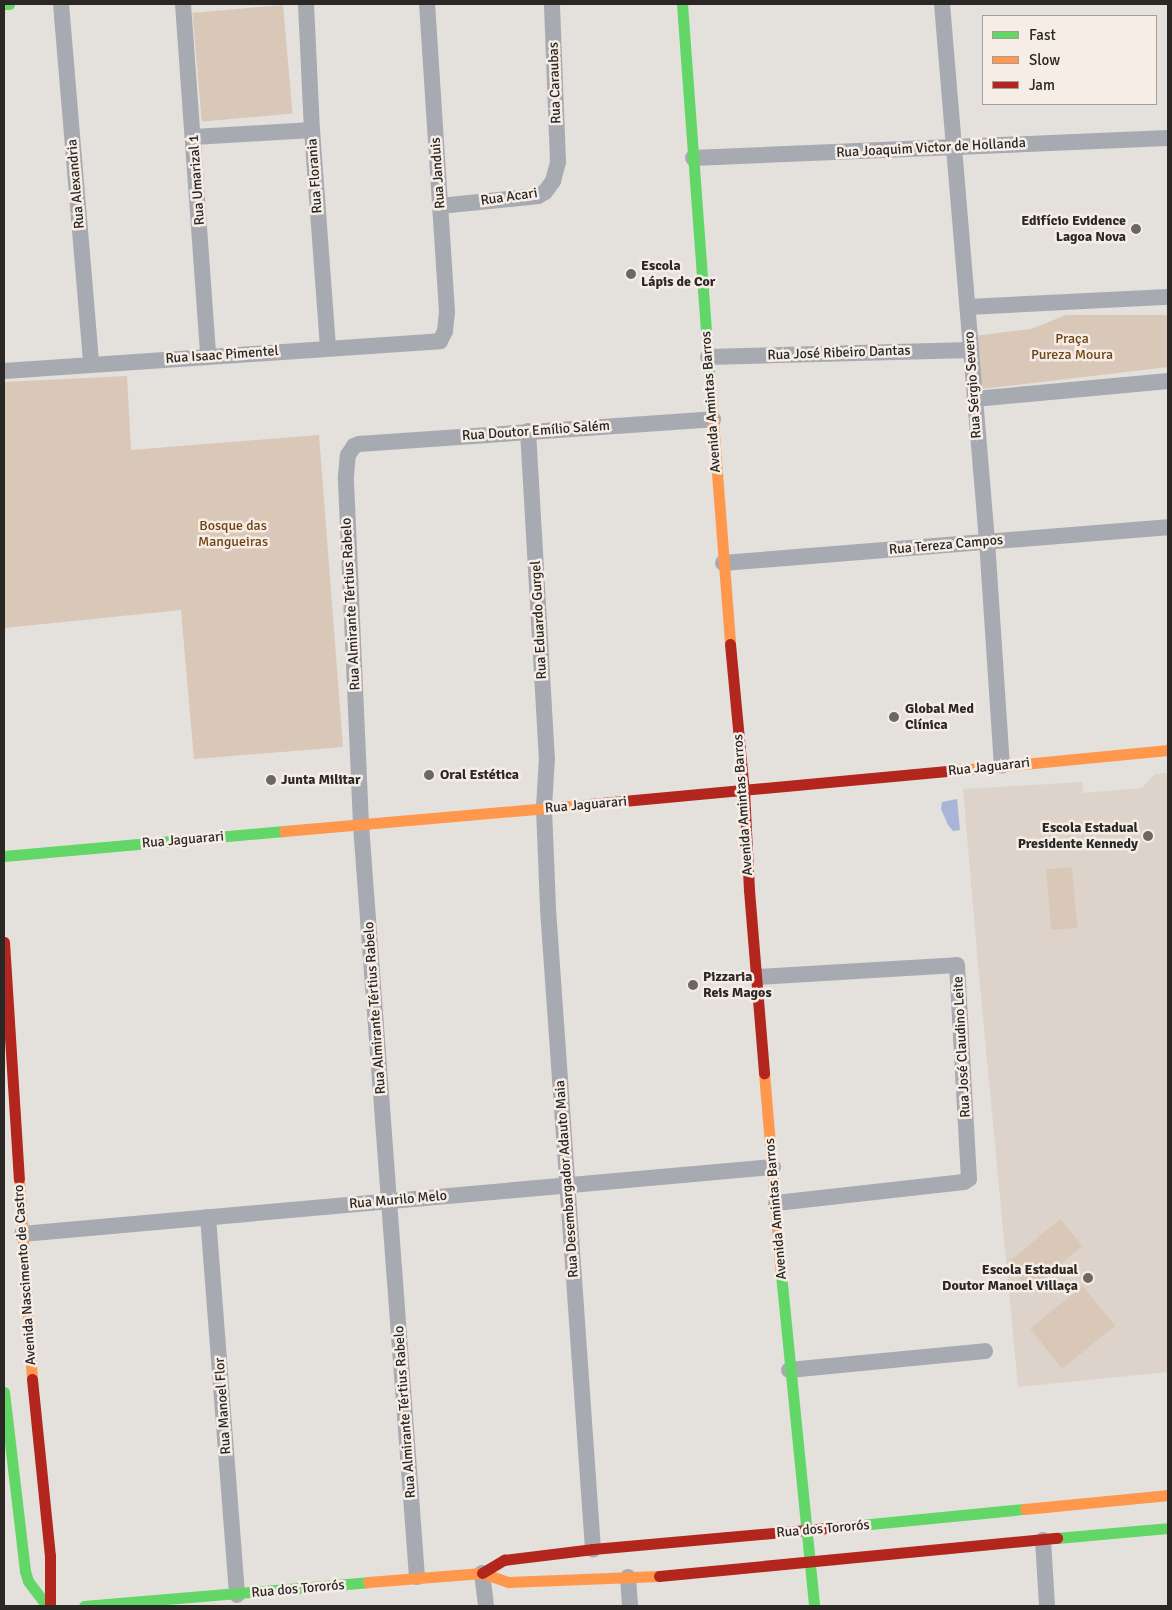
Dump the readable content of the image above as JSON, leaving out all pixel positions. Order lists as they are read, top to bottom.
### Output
{
  "streets": {
    "main road": [
      "Avenida Amintas Barros",
      "Rua Jaguarari",
      "Avenida Nascimento de Castro",
      "Rua dos Tororós"
    ],
    "street": [
      "Rua Caraubas",
      "Rua Joaquim Victor de Hollanda",
      "Rua Janduis",
      "Rua Florania",
      "Rua Umarizal 1",
      "Rua Alexandria",
      "Rua Acari",
      "Rua José Ribeiro Dantas",
      "Rua Isaac Pimentel",
      "Rua Sérgio Severo",
      "Rua Doutor Emílio Salém",
      "Rua Tereza Campos",
      "Rua Almirante Tértius Rabelo",
      "Rua Eduardo Gurgel",
      "Rua José Claudino Leite",
      "Rua Desembargador Adauto Maia",
      "Rua Murilo Melo",
      "Rua Manoel Flor"
    ]
  },
  "crossings": [
    ["Rua Caraubas", "Rua Acari"],
    ["Rua Joaquim Victor de Hollanda", "Rua Sérgio Severo"],
    ["Rua Joaquim Victor de Hollanda", "Avenida Amintas Barros"],
    ["Rua Janduis", "Rua Acari"],
    ["Rua Janduis", "Rua Isaac Pimentel"],
    ["Rua Florania", "Rua Isaac Pimentel"],
    ["Rua Umarizal 1", "Rua Isaac Pimentel"],
    ["Rua Alexandria", "Rua Isaac Pimentel"],
    ["Rua José Ribeiro Dantas", "Rua Sérgio Severo"],
    ["Rua José Ribeiro Dantas", "Avenida Amintas Barros"],
    ["Rua Sérgio Severo", "Rua Tereza Campos"],
    ["Rua Sérgio Severo", "Rua Jaguarari"],
    ["Avenida Amintas Barros", "Rua Doutor Emílio Salém"],
    ["Avenida Amintas Barros", "Rua Tereza Campos"],
    ["Avenida Amintas Barros", "Rua Jaguarari"],
    ["Avenida Amintas Barros", "Rua José Claudino Leite"],
    ["Avenida Amintas Barros", "Rua Murilo Melo"],
    ["Avenida Amintas Barros", "Rua dos Tororós"],
    ["Rua Doutor Emílio Salém", "Rua Almirante Tértius Rabelo"],
    ["Rua Doutor Emílio Salém", "Rua Eduardo Gurgel"],
    ["Rua Almirante Tértius Rabelo", "Rua Jaguarari"],
    ["Rua Almirante Tértius Rabelo", "Rua Murilo Melo"],
    ["Rua Almirante Tértius Rabelo", "Rua dos Tororós"],
    ["Rua Eduardo Gurgel", "Rua Jaguarari"],
    ["Rua Eduardo Gurgel", "Rua Desembargador Adauto Maia"],
    ["Rua Jaguarari", "Rua Desembargador Adauto Maia"],
    ["Rua Desembargador Adauto Maia", "Rua Murilo Melo"],
    ["Rua Desembargador Adauto Maia", "Rua dos Tororós"],
    ["Rua Murilo Melo", "Avenida Nascimento de Castro"],
    ["Rua Murilo Melo", "Rua Manoel Flor"],
    ["Rua Manoel Flor", "Rua dos Tororós"]
  ],
  "parks": ["Praça Pureza Moura", "Bosque das Mangueiras"],
  "places": [
    "Edifício Evidence Lagoa Nova",
    "Escola Lápis de Cor",
    "Global Med Clínica",
    "Oral Estética",
    "Junta Militar",
    "Escola Estadual Presidente Kennedy",
    "Pizzaria Reis Magos",
    "Escola Estadual Doutor Manoel Villaça"
  ],
  "legend": ["Fast", "Slow", "Jam"]
}
